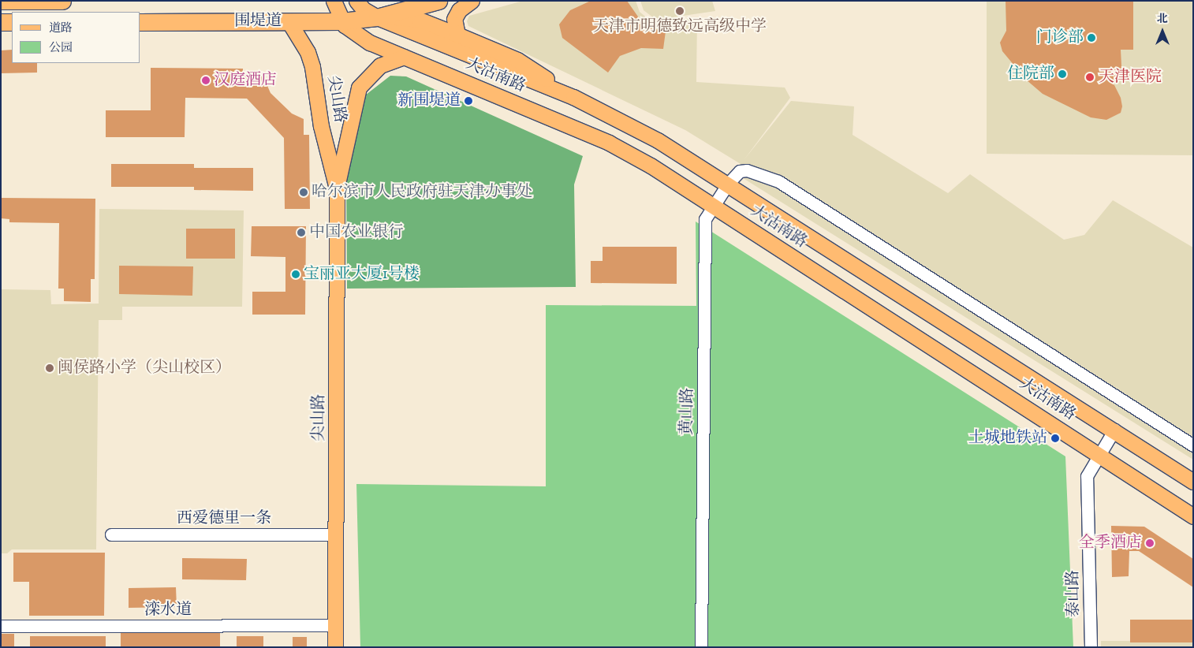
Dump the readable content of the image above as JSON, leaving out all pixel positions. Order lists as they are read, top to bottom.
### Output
{
  "streets": {
    "highway": ["围堤道"],
    "main road": ["大沽南路", "尖山路"],
    "street": [
      "黄山路",
      "西爱德里一条",
      "泰山路",
      "滦水道"
    ]
  },
  "crossings": [
    ["围堤道", "大沽南路"],
    ["围堤道", "尖山路"],
    ["大沽南路", "尖山路"],
    ["大沽南路", "黄山路"],
    ["大沽南路", "泰山路"],
    ["尖山路", "西爱德里一条"],
    ["尖山路", "滦水道"]
  ],
  "places": [
    "天津市明德致远高级中学",
    "门诊部",
    "住院部",
    "天津医院",
    "汉庭酒店",
    "新围堤道",
    "哈尔滨市人民政府驻天津办事处",
    "中国农业银行",
    "宝丽亚大厦1号楼",
    "闽侯路小学（尖山校区）",
    "土城地铁站",
    "全季酒店"
  ],
  "legend": ["道路", "公园"],
  "north": "top"
}
